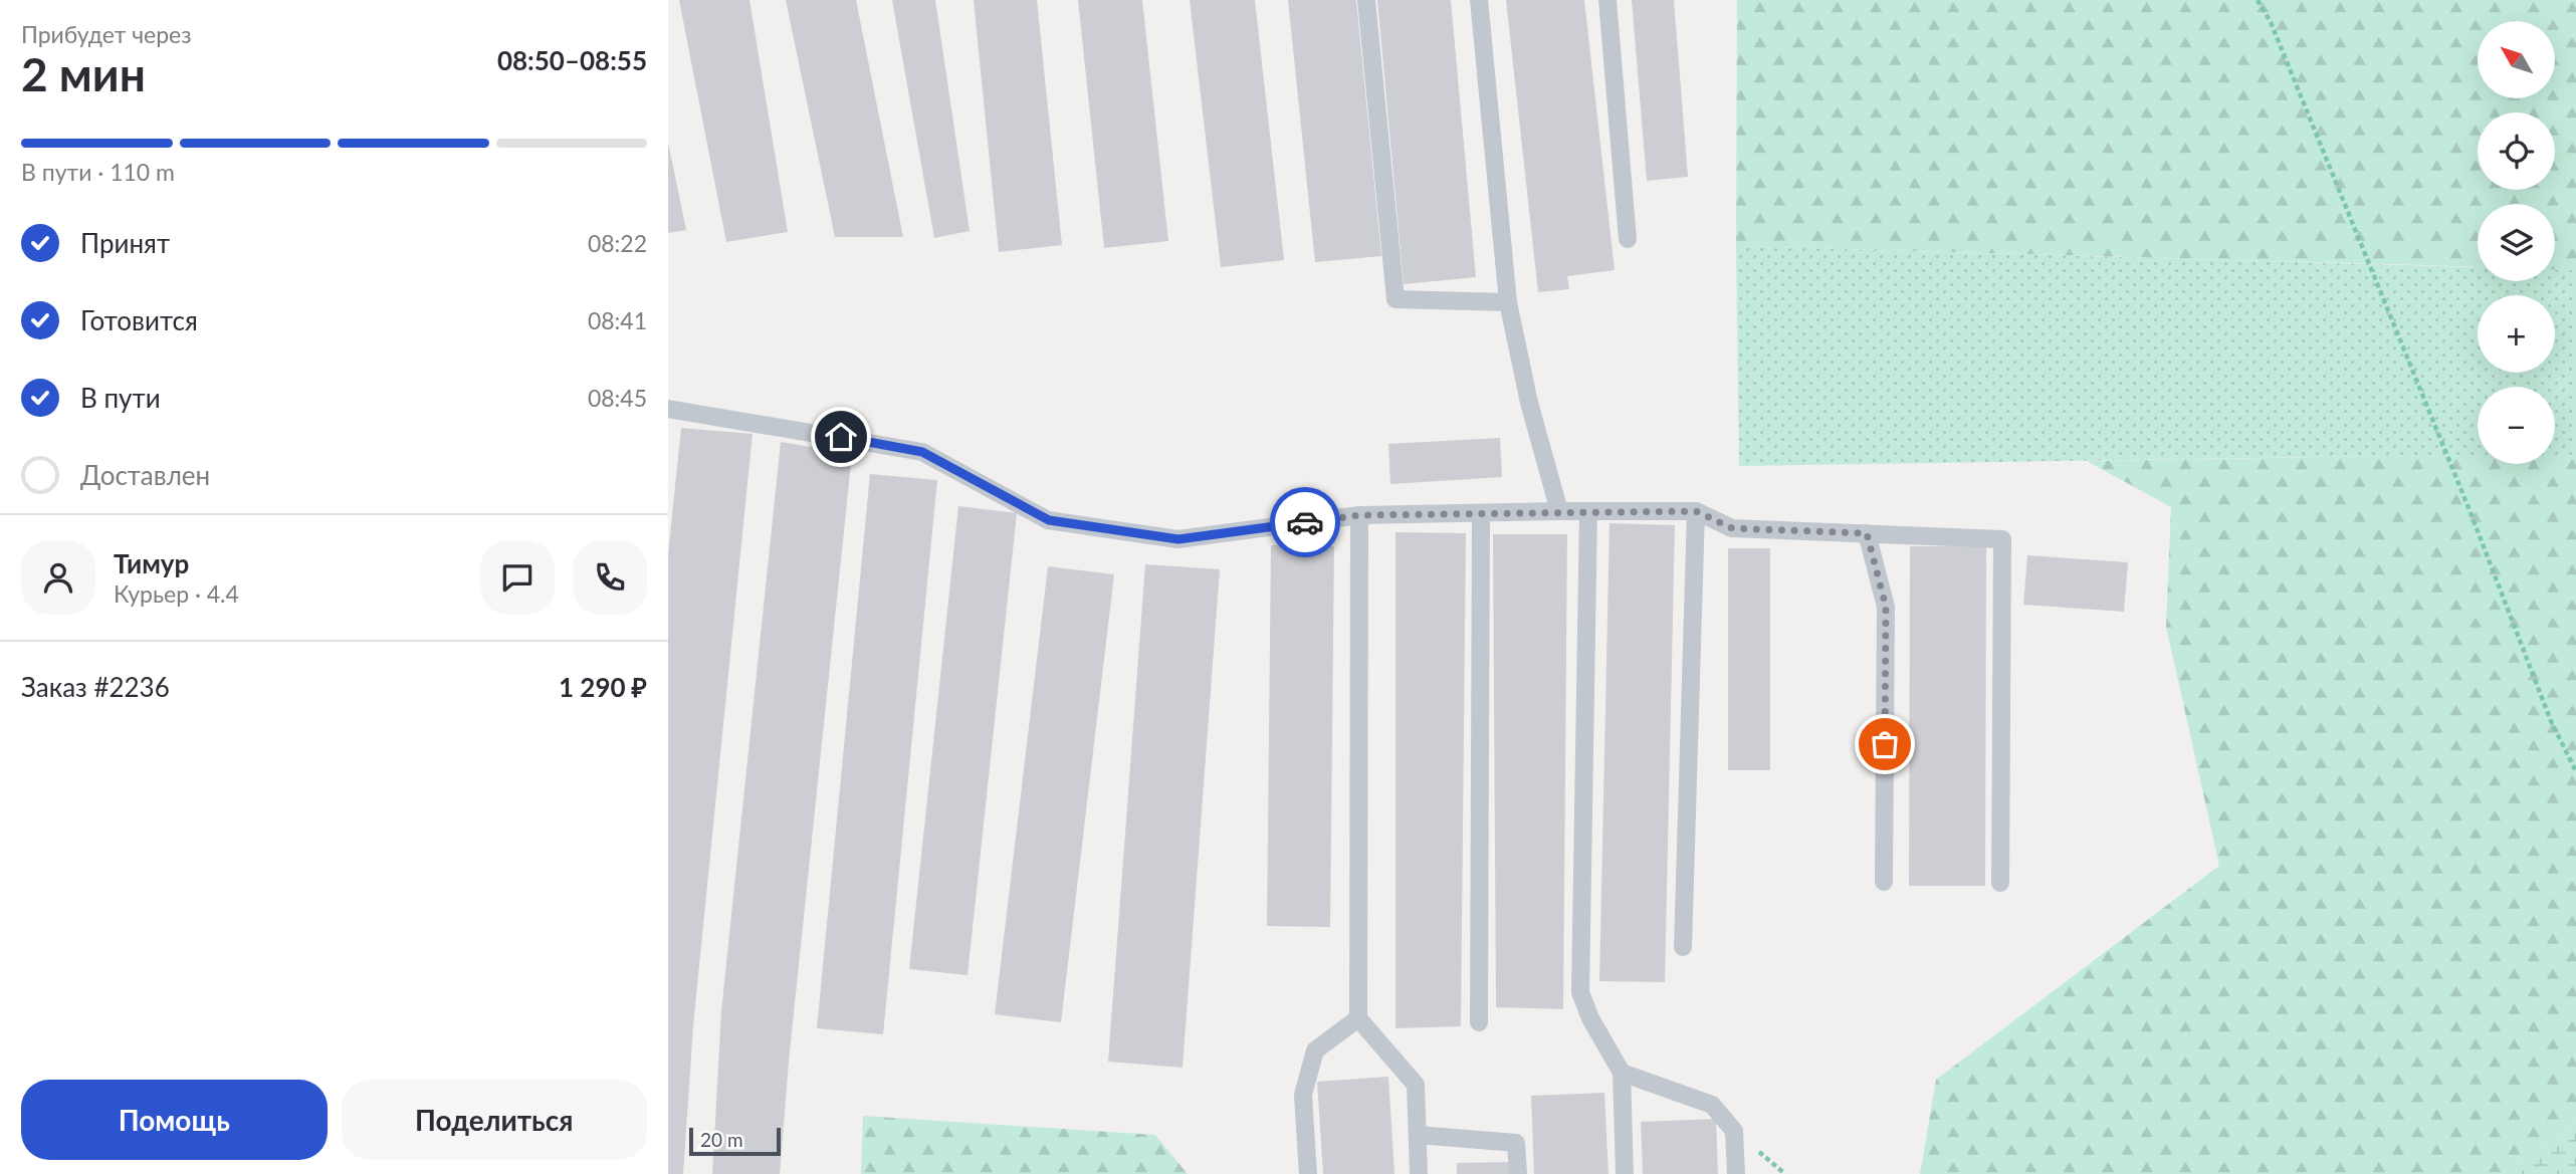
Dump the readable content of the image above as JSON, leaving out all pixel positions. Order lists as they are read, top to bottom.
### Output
{
  "scale_bar": "20 m",
  "north": "top left",
  "page": {
    "heading": ["2 мин", "Прибудет через", "08:50–08:55"],
    "panel": [
      "Тимур",
      "Курьер · 4.4",
      "Заказ #2236",
      "1 290 ₽"
    ],
    "map_buttons": ["+", "−"],
    "bar": "В пути · 110 m",
    "list": [
      ["Принят", "08:22"],
      ["Готовится", "08:41"],
      ["В пути", "08:45"],
      "Доставлен"
    ],
    "buttons": ["Помощь", "Поделиться"],
    "scale": "20 m"
  }
}
